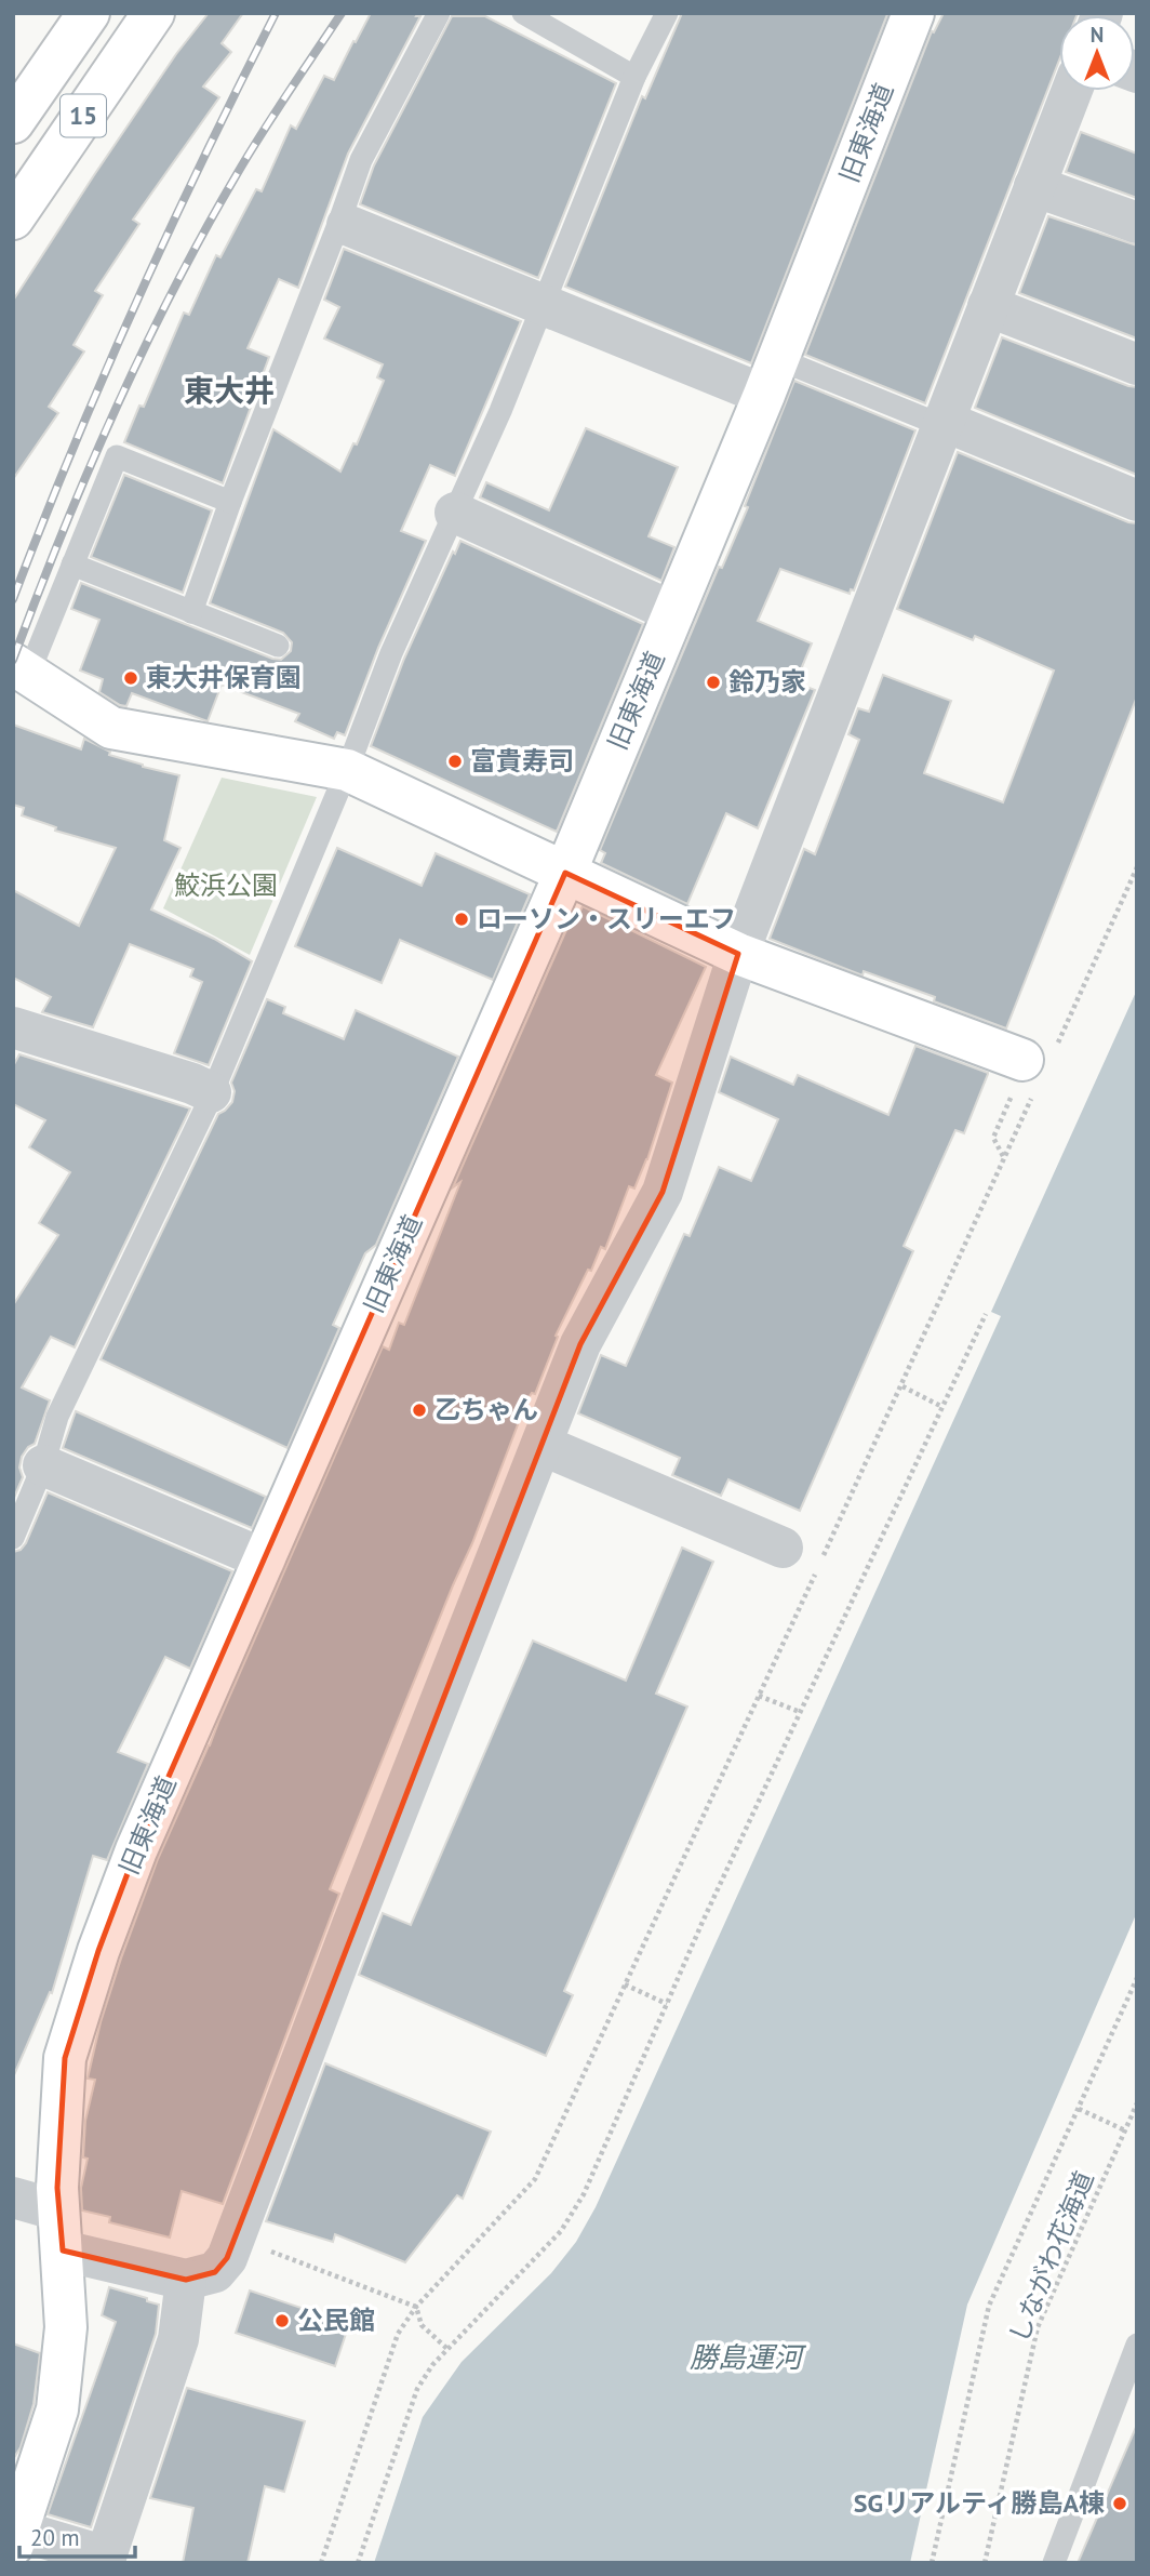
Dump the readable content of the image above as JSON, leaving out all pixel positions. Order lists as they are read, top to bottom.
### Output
{
  "streets": {
    "main road": ["15", "旧東海道"],
    "path": ["しながわ花海道"]
  },
  "districts": ["東大井"],
  "water": ["勝島運河"],
  "parks": ["鮫浜公園"],
  "places": [
    "東大井保育園",
    "鈴乃家",
    "富貴寿司",
    "ローソン・スリーエフ",
    "乙ちゃん",
    "公民館",
    "SGリアルティ勝島A棟"
  ],
  "scale_bar": "20 m",
  "north": "top"
}
